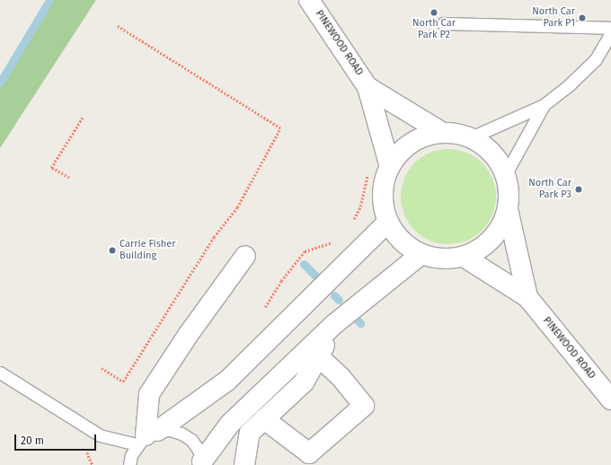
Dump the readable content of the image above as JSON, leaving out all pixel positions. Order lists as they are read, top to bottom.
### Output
{
  "streets": {
    "street": ["PINEWOOD ROAD"]
  },
  "places": [
    "North Car Park P2",
    "North Car Park P1",
    "North Car Park P3",
    "Carrie Fisher Building"
  ],
  "scale_bar": "20 m"
}
